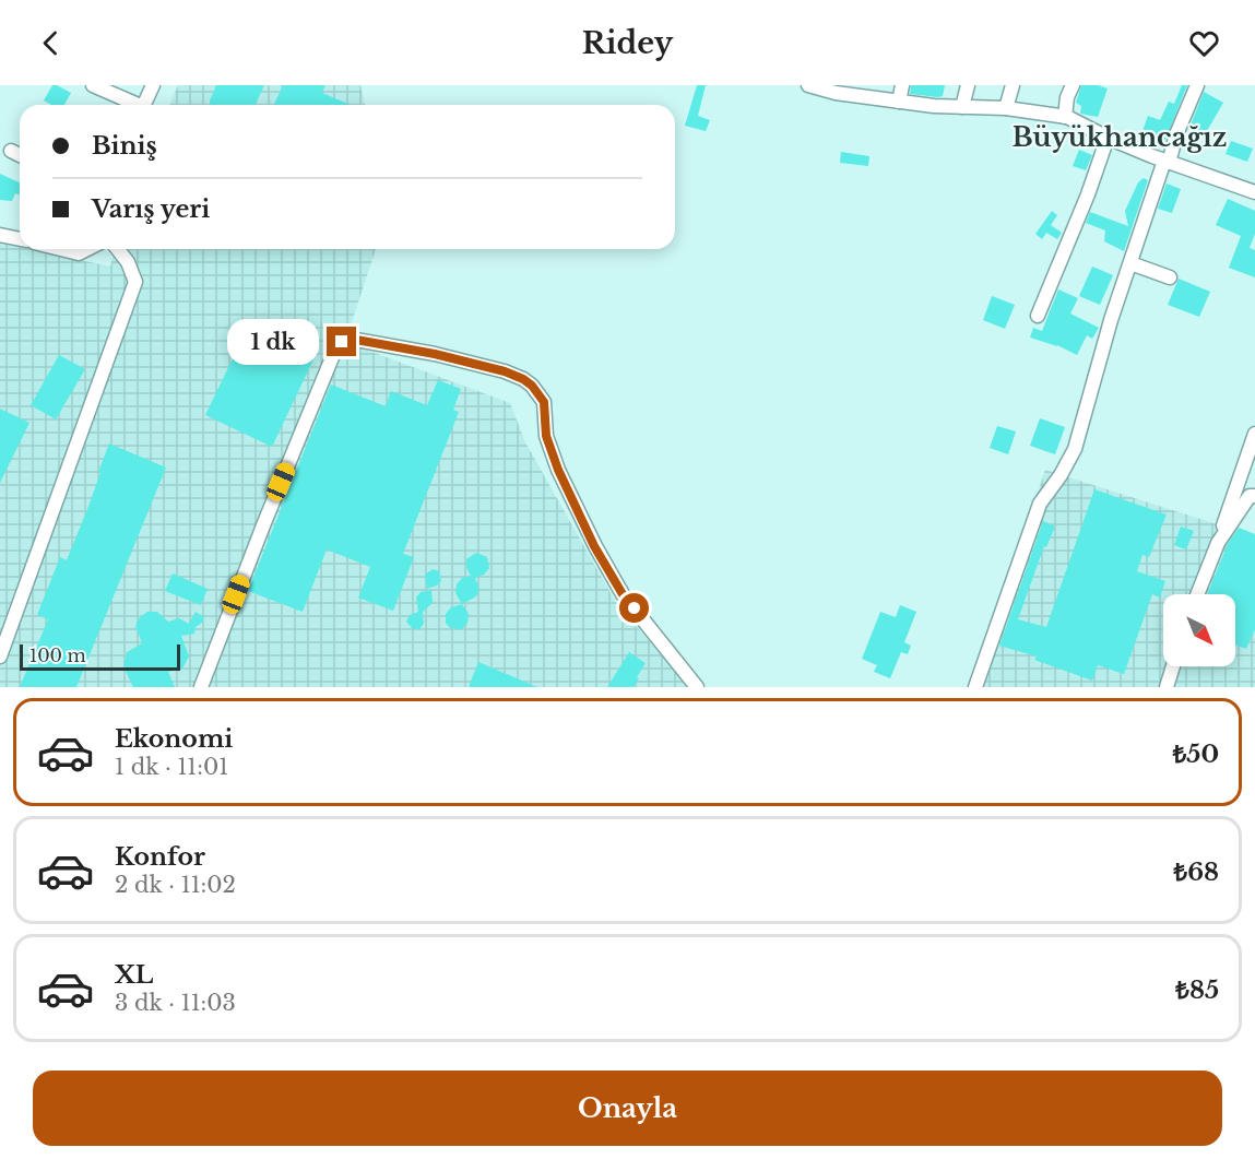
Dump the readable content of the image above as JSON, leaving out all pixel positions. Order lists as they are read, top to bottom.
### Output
{
  "districts": ["Büyükhancağız"],
  "scale_bar": "100 m",
  "north": "bottom right",
  "page": {
    "header": "Ridey",
    "banner": ["Biniş", "Varış yeri"],
    "bubble": "1 dk",
    "scale": "100 m",
    "list": [
      {
        "name": "Ekonomi",
        "note": "1 dk · 11:01",
        "value": "₺50"
      },
      {
        "name": "Konfor",
        "note": "2 dk · 11:02",
        "value": "₺68"
      },
      {
        "name": "XL",
        "note": "3 dk · 11:03",
        "value": "₺85"
      }
    ],
    "buttons": "Onayla"
  }
}
